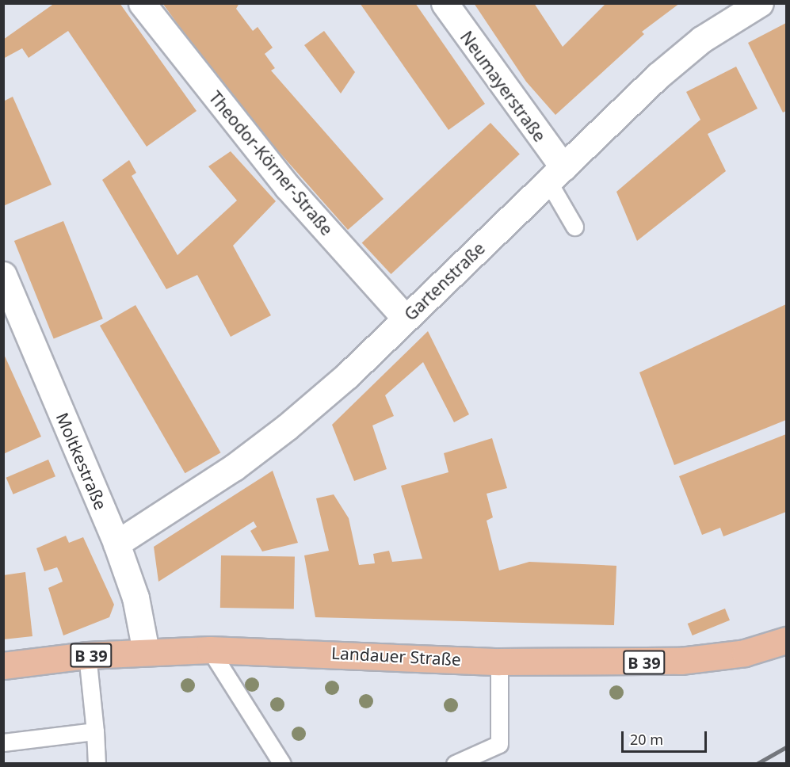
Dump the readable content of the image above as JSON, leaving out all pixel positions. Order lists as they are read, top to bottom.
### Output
{
  "streets": {
    "main road": ["B 39", "Landauer Straße"],
    "street": [
      "Neumayerstraße",
      "Theodor-Körner-Straße",
      "Gartenstraße",
      "Moltkestraße"
    ]
  },
  "crossings": [
    ["Neumayerstraße", "Gartenstraße"],
    ["Theodor-Körner-Straße", "Gartenstraße"],
    ["Gartenstraße", "Moltkestraße"],
    ["Moltkestraße", "Landauer Straße"]
  ],
  "scale_bar": "20 m"
}
